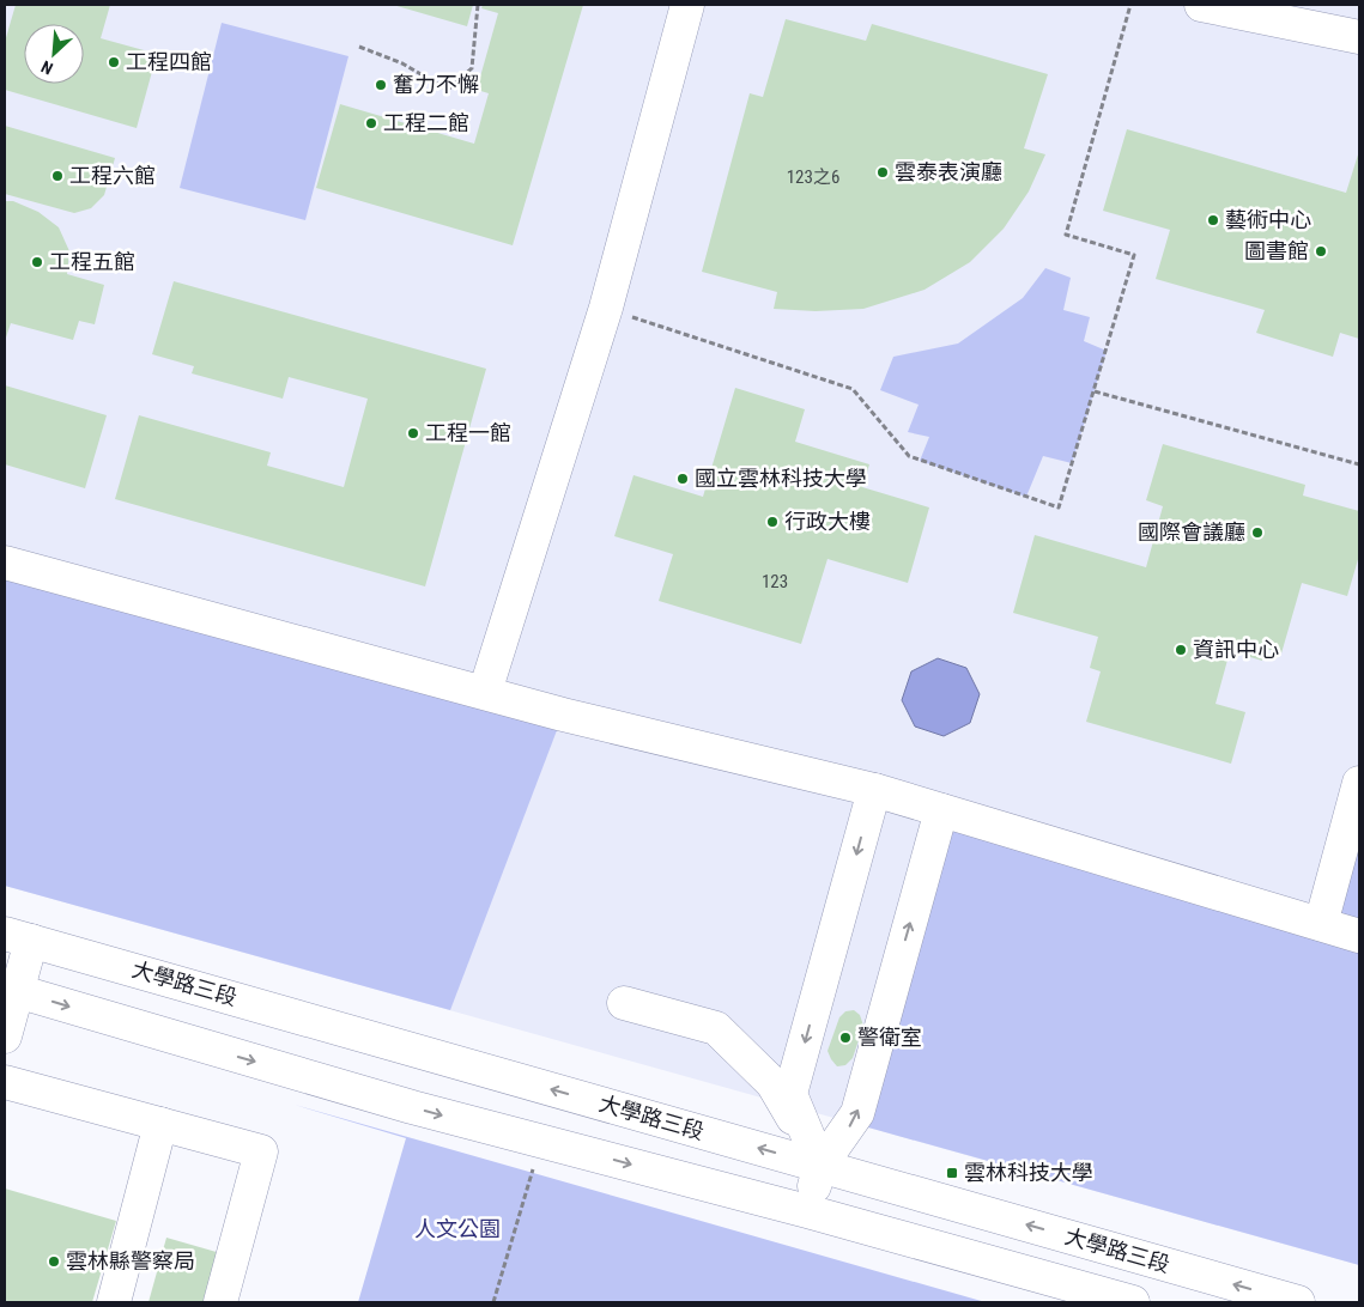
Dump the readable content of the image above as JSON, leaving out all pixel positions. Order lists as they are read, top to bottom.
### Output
{
  "streets": {
    "street": ["大學路三段"]
  },
  "parks": ["人文公園"],
  "places": {
    "other": [
      "工程四館",
      "奮力不懈",
      "工程二館",
      "雲泰表演廳",
      "工程六館",
      "藝術中心",
      "圖書館",
      "工程五館",
      "工程一館",
      "國立雲林科技大學",
      "行政大樓",
      "國際會議廳",
      "資訊中心",
      "警衛室",
      "雲林縣警察局"
    ],
    "transit": ["雲林科技大學"]
  },
  "house_numbers": ["123之6", "123"],
  "north": "bottom left"
}
